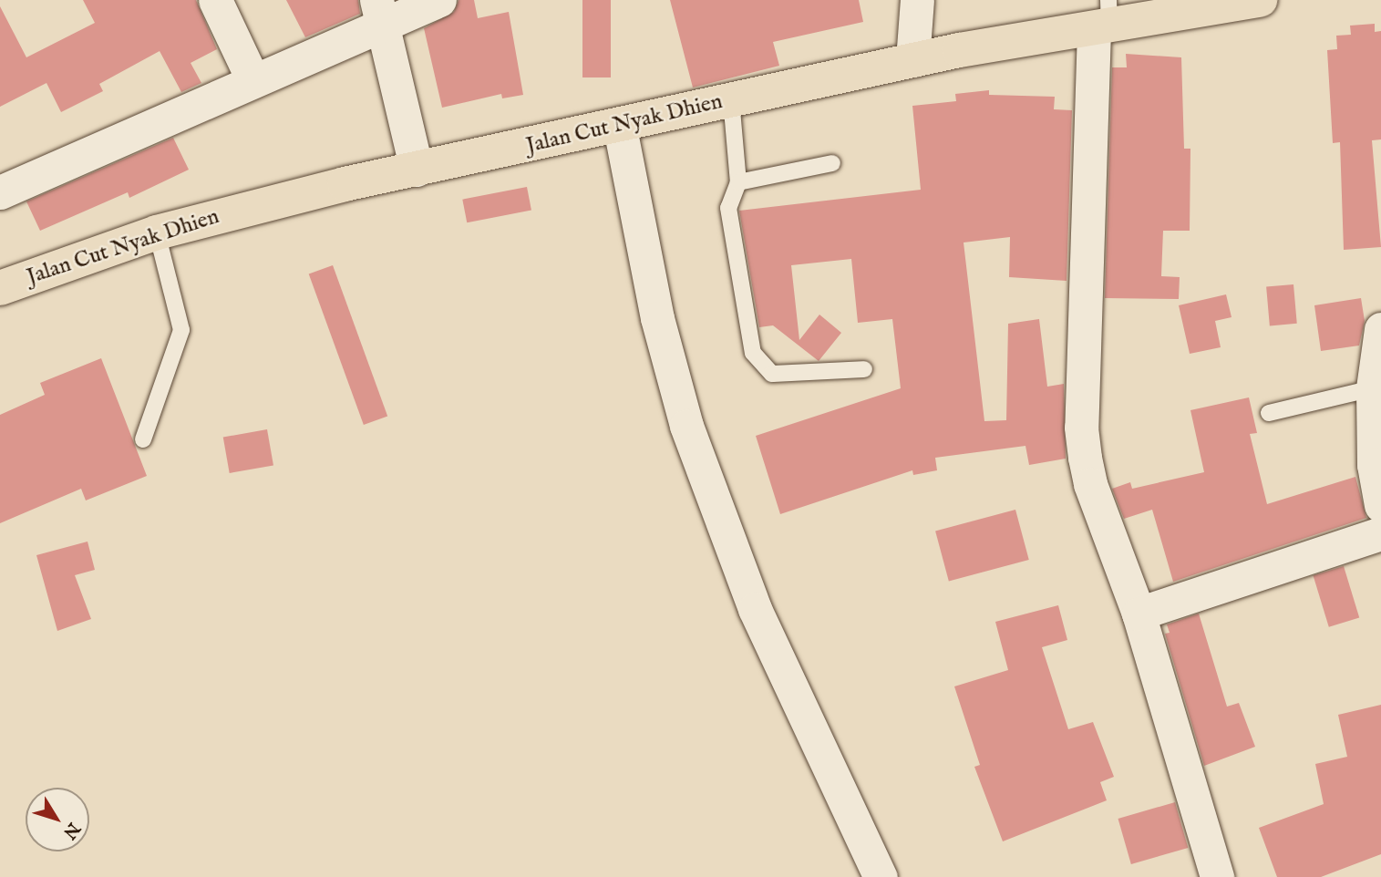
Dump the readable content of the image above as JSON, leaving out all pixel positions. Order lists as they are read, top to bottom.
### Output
{
  "streets": {
    "main road": ["Jalan Cut Nyak Dhien"]
  },
  "north": "bottom right"
}
